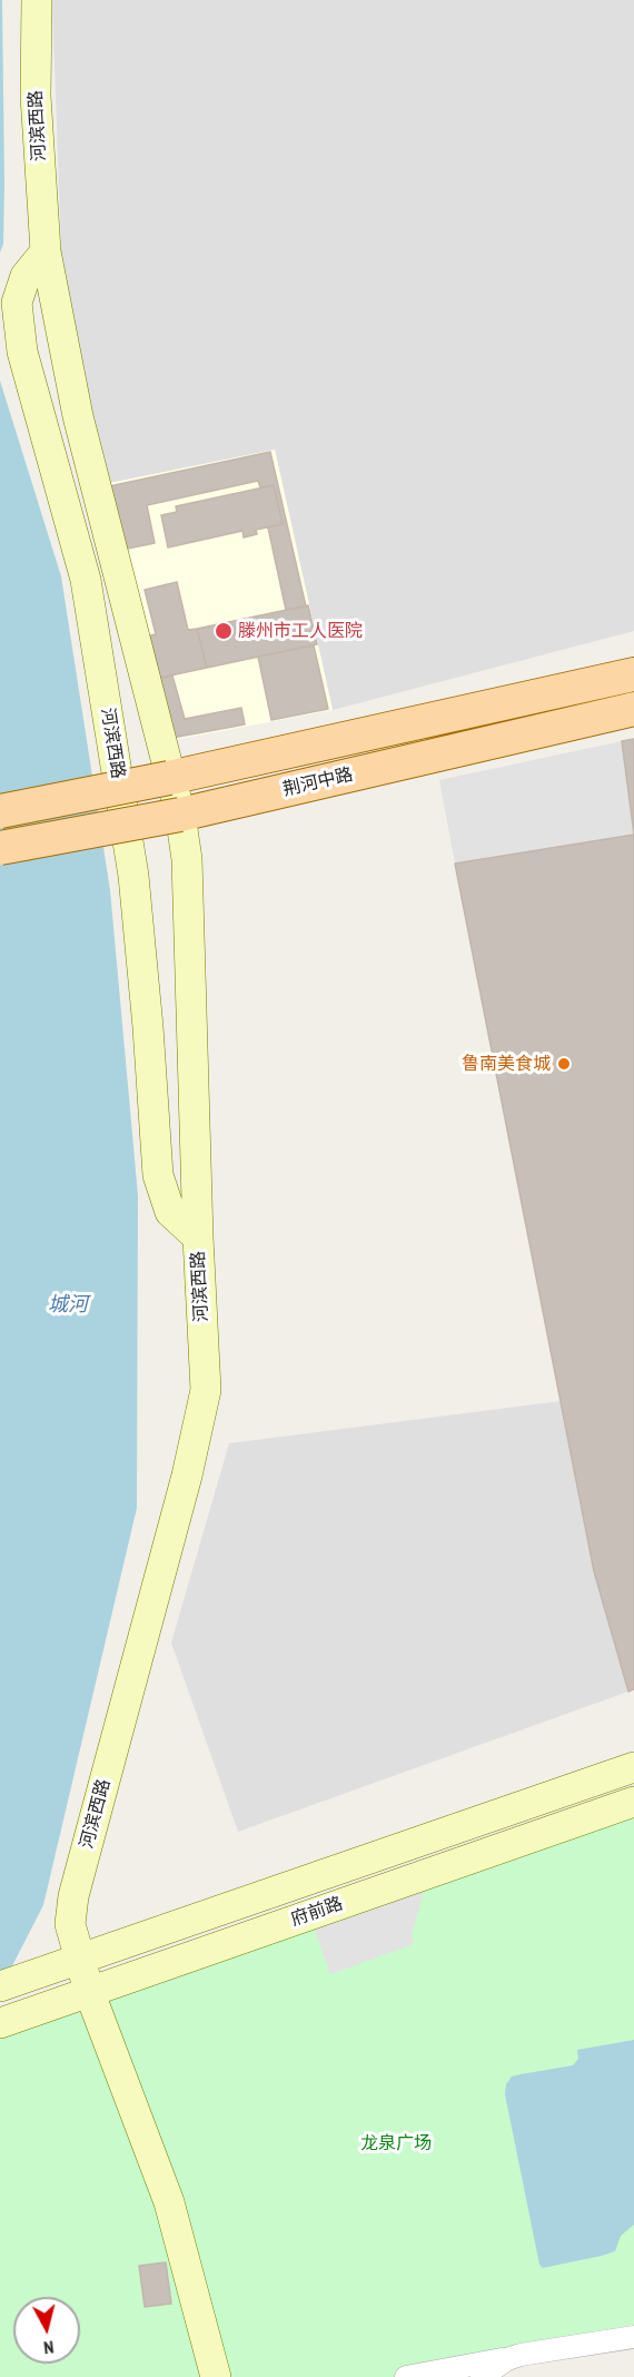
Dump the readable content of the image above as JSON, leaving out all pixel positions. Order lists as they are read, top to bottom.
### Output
{
  "streets": {
    "main road": ["荆河中路"],
    "street": ["河滨西路", "府前路"]
  },
  "crossings": [
    ["河滨西路", "荆河中路"],
    ["河滨西路", "府前路"]
  ],
  "water": ["城河"],
  "parks": ["龙泉广场"],
  "places": ["滕州市工人医院", "鲁南美食城"],
  "north": "bottom"
}
